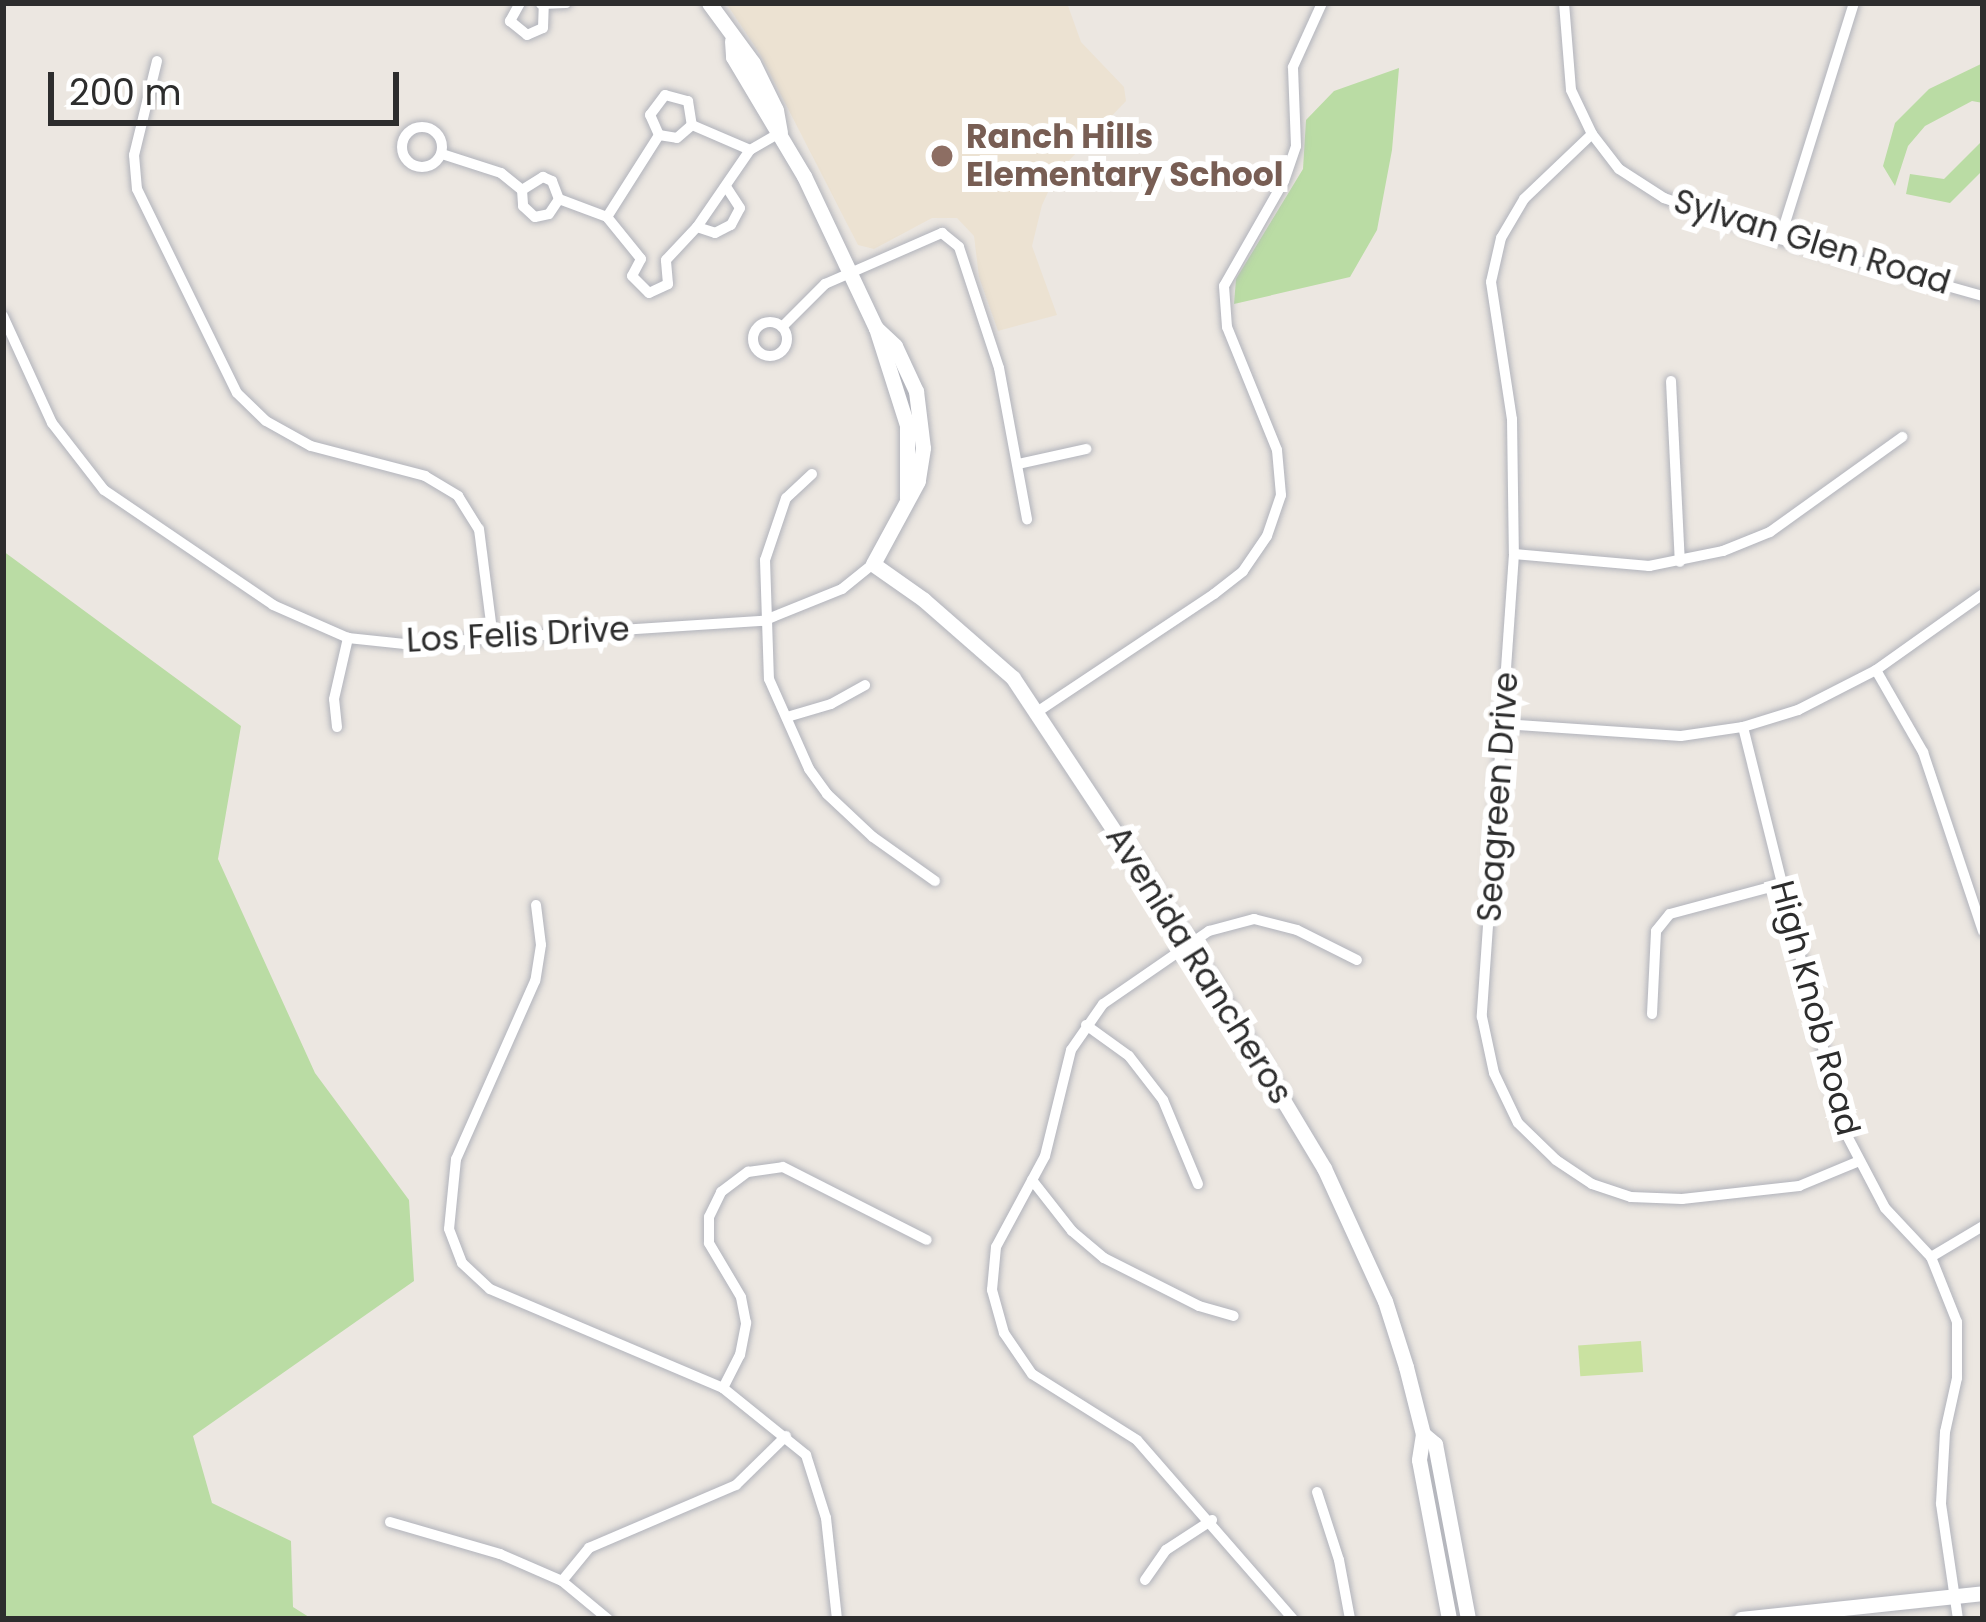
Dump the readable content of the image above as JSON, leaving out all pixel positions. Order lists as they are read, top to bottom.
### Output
{
  "streets": {
    "main road": ["Avenida Rancheros"],
    "street": [
      "Sylvan Glen Road",
      "Los Felis Drive",
      "Seagreen Drive",
      "High Knob Road"
    ]
  },
  "crossings": [
    ["Sylvan Glen Road", "Seagreen Drive"],
    ["Los Felis Drive", "Avenida Rancheros"],
    ["Seagreen Drive", "High Knob Road"]
  ],
  "places": ["Ranch Hills Elementary School"],
  "scale_bar": "200 m"
}
